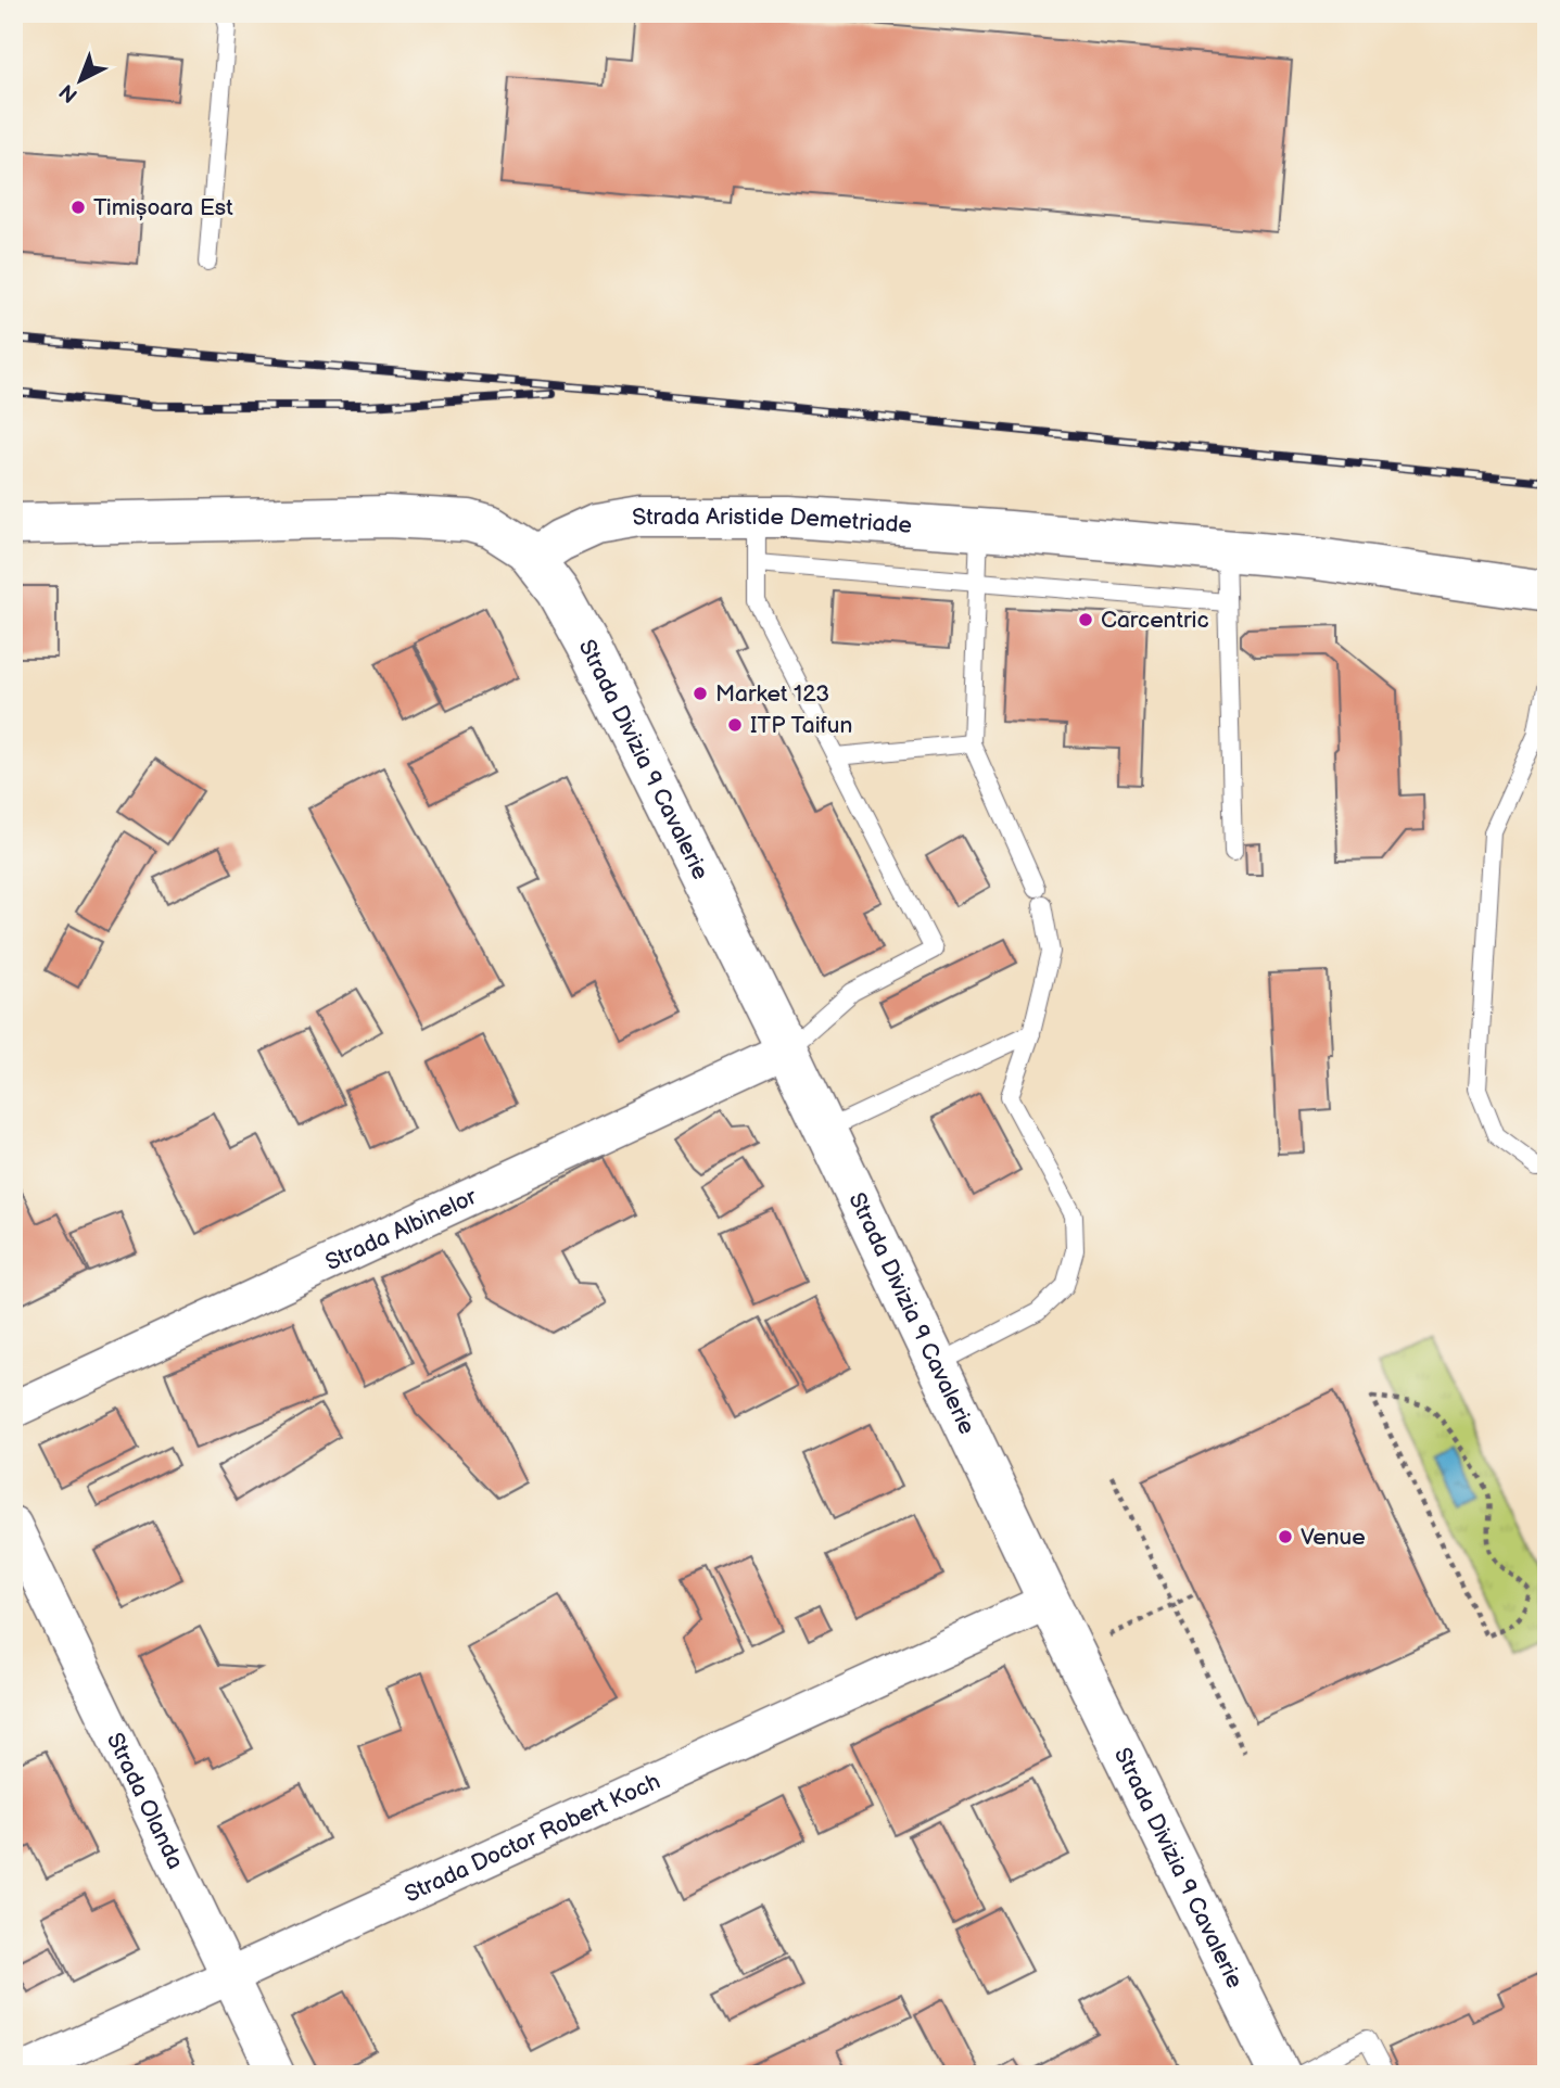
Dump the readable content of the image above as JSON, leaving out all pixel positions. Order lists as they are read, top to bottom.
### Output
{
  "streets": {
    "main road": ["Strada Aristide Demetriade", "Strada Divizia 9 Cavalerie"],
    "street": ["Strada Albinelor", "Strada Olanda", "Strada Doctor Robert Koch"]
  },
  "crossings": [
    ["Strada Aristide Demetriade", "Strada Divizia 9 Cavalerie"],
    ["Strada Divizia 9 Cavalerie", "Strada Albinelor"],
    ["Strada Divizia 9 Cavalerie", "Strada Doctor Robert Koch"],
    ["Strada Olanda", "Strada Doctor Robert Koch"]
  ],
  "places": [
    "Timișoara Est",
    "Carcentric",
    "Market 123",
    "ITP Taifun",
    "Venue"
  ],
  "north": "bottom left"
}
